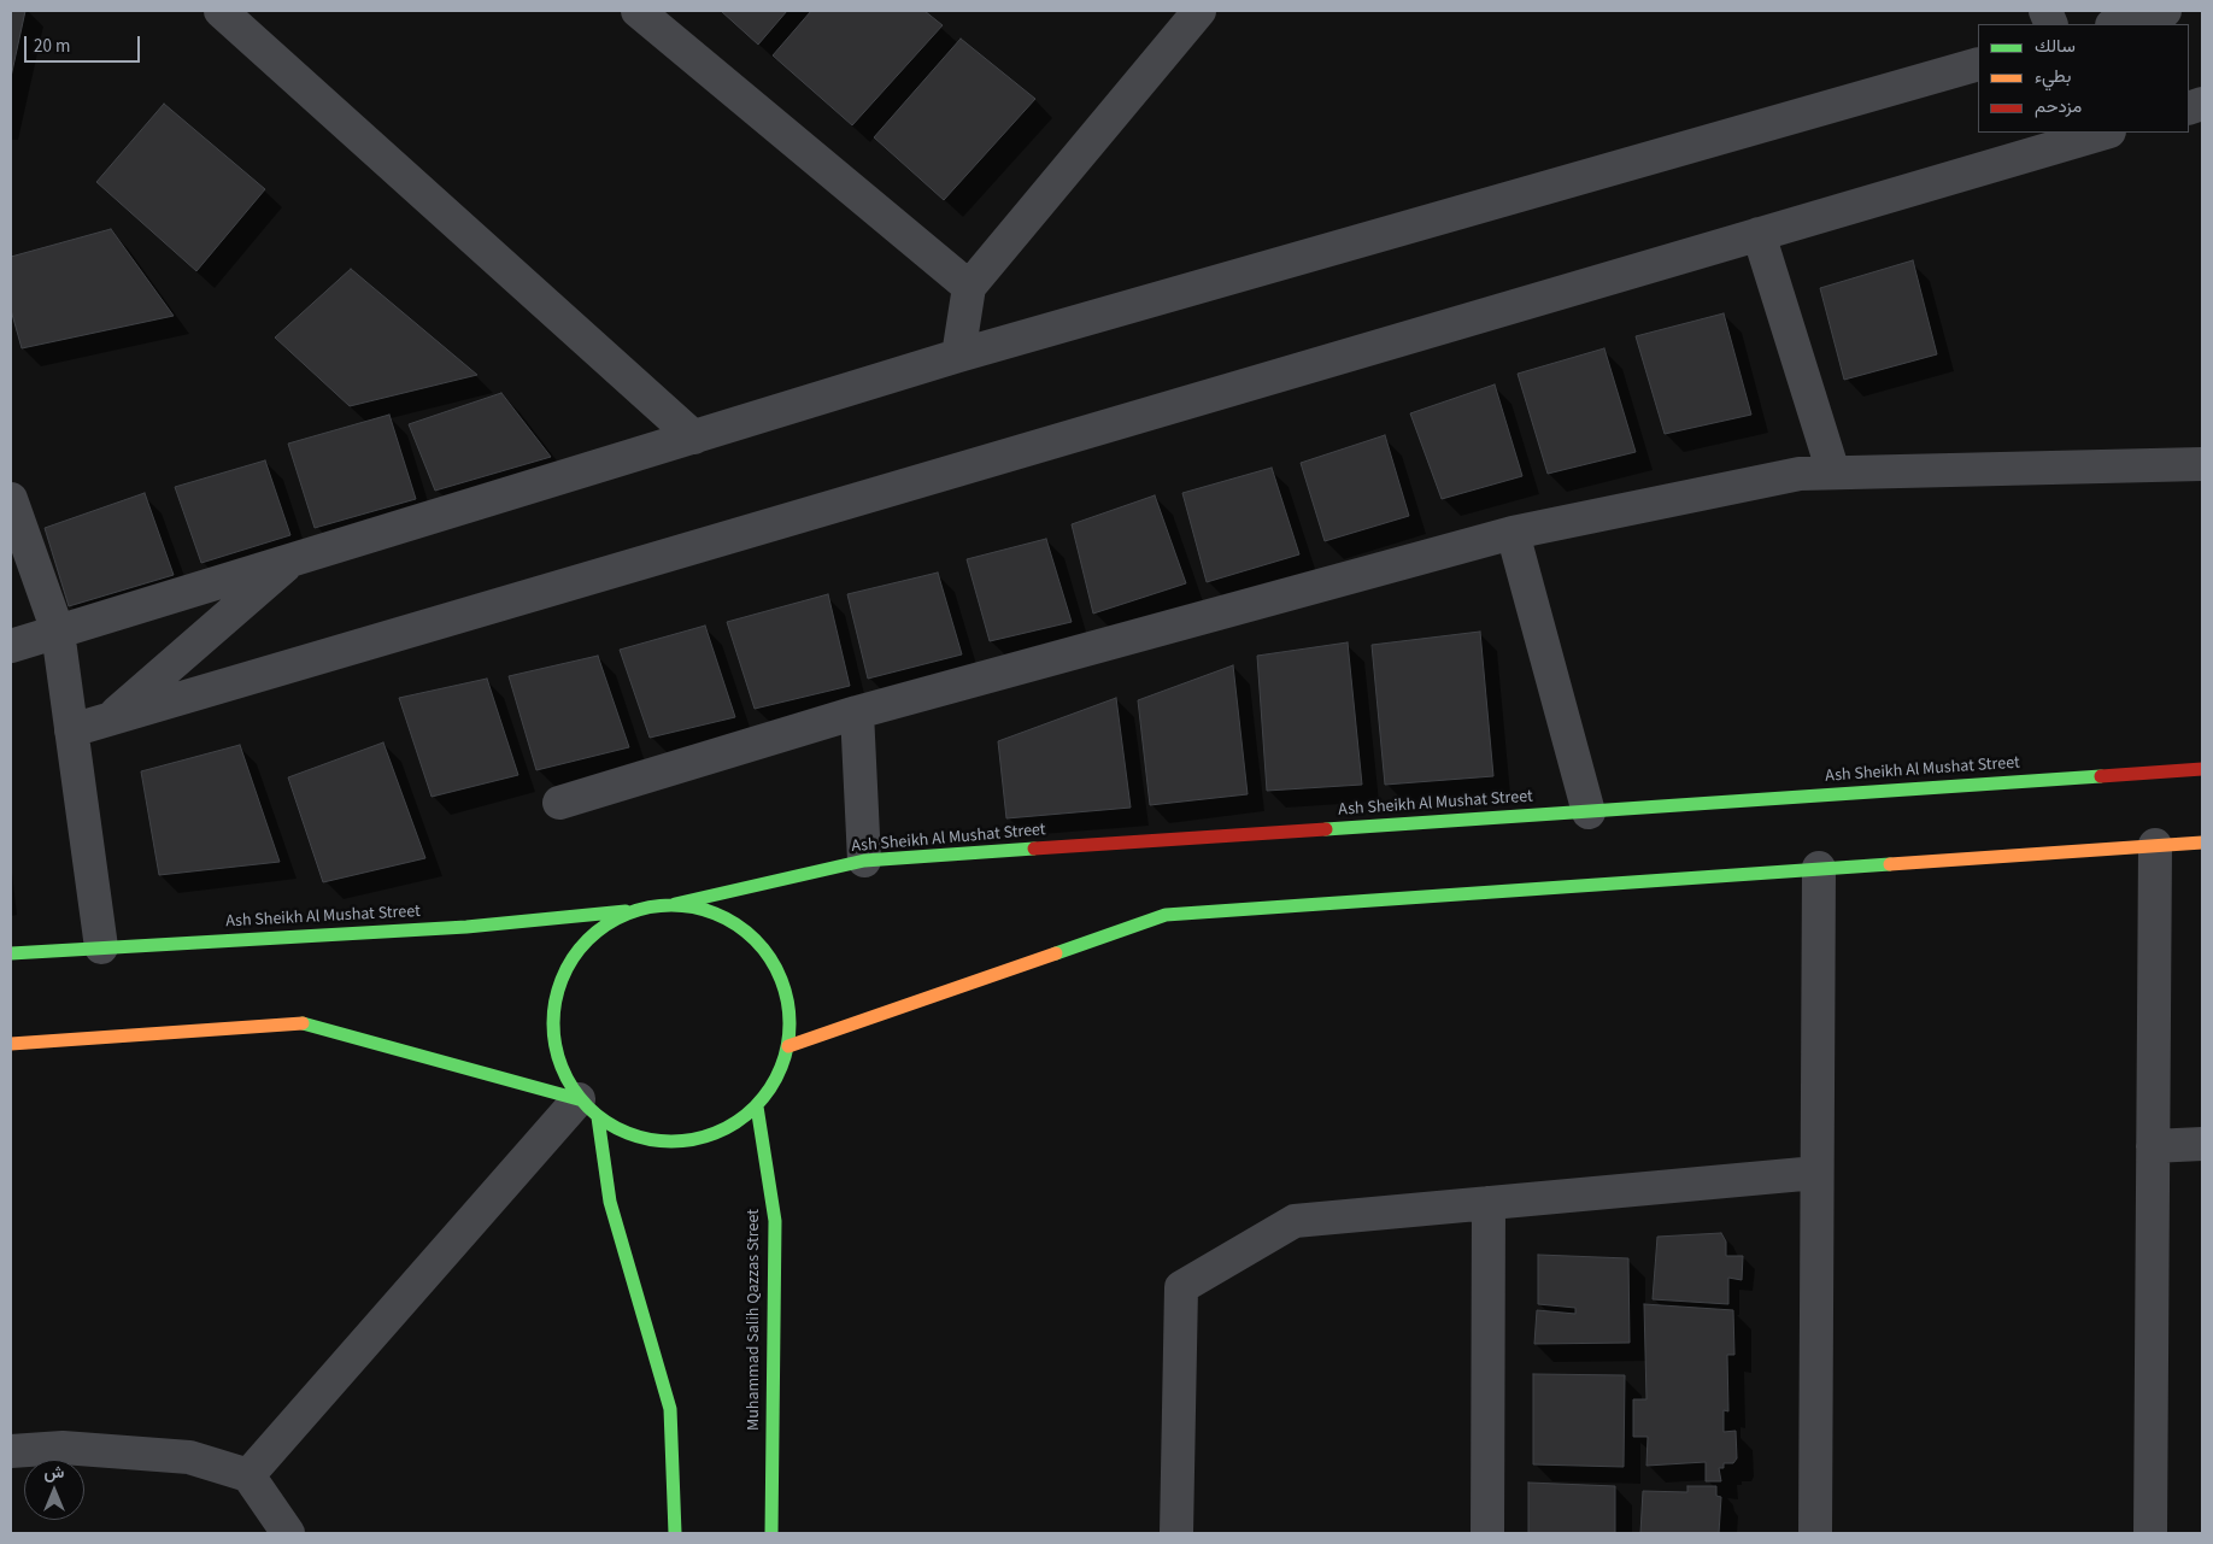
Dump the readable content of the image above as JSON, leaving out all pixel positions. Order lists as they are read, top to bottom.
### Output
{
  "streets": {
    "street": ["Ash Sheikh Al Mushat Street", "Muhammad Salih Qazzas Street"]
  },
  "legend": ["سالك", "بطيء", "مزدحم"],
  "scale_bar": "20 m",
  "north": "top"
}
